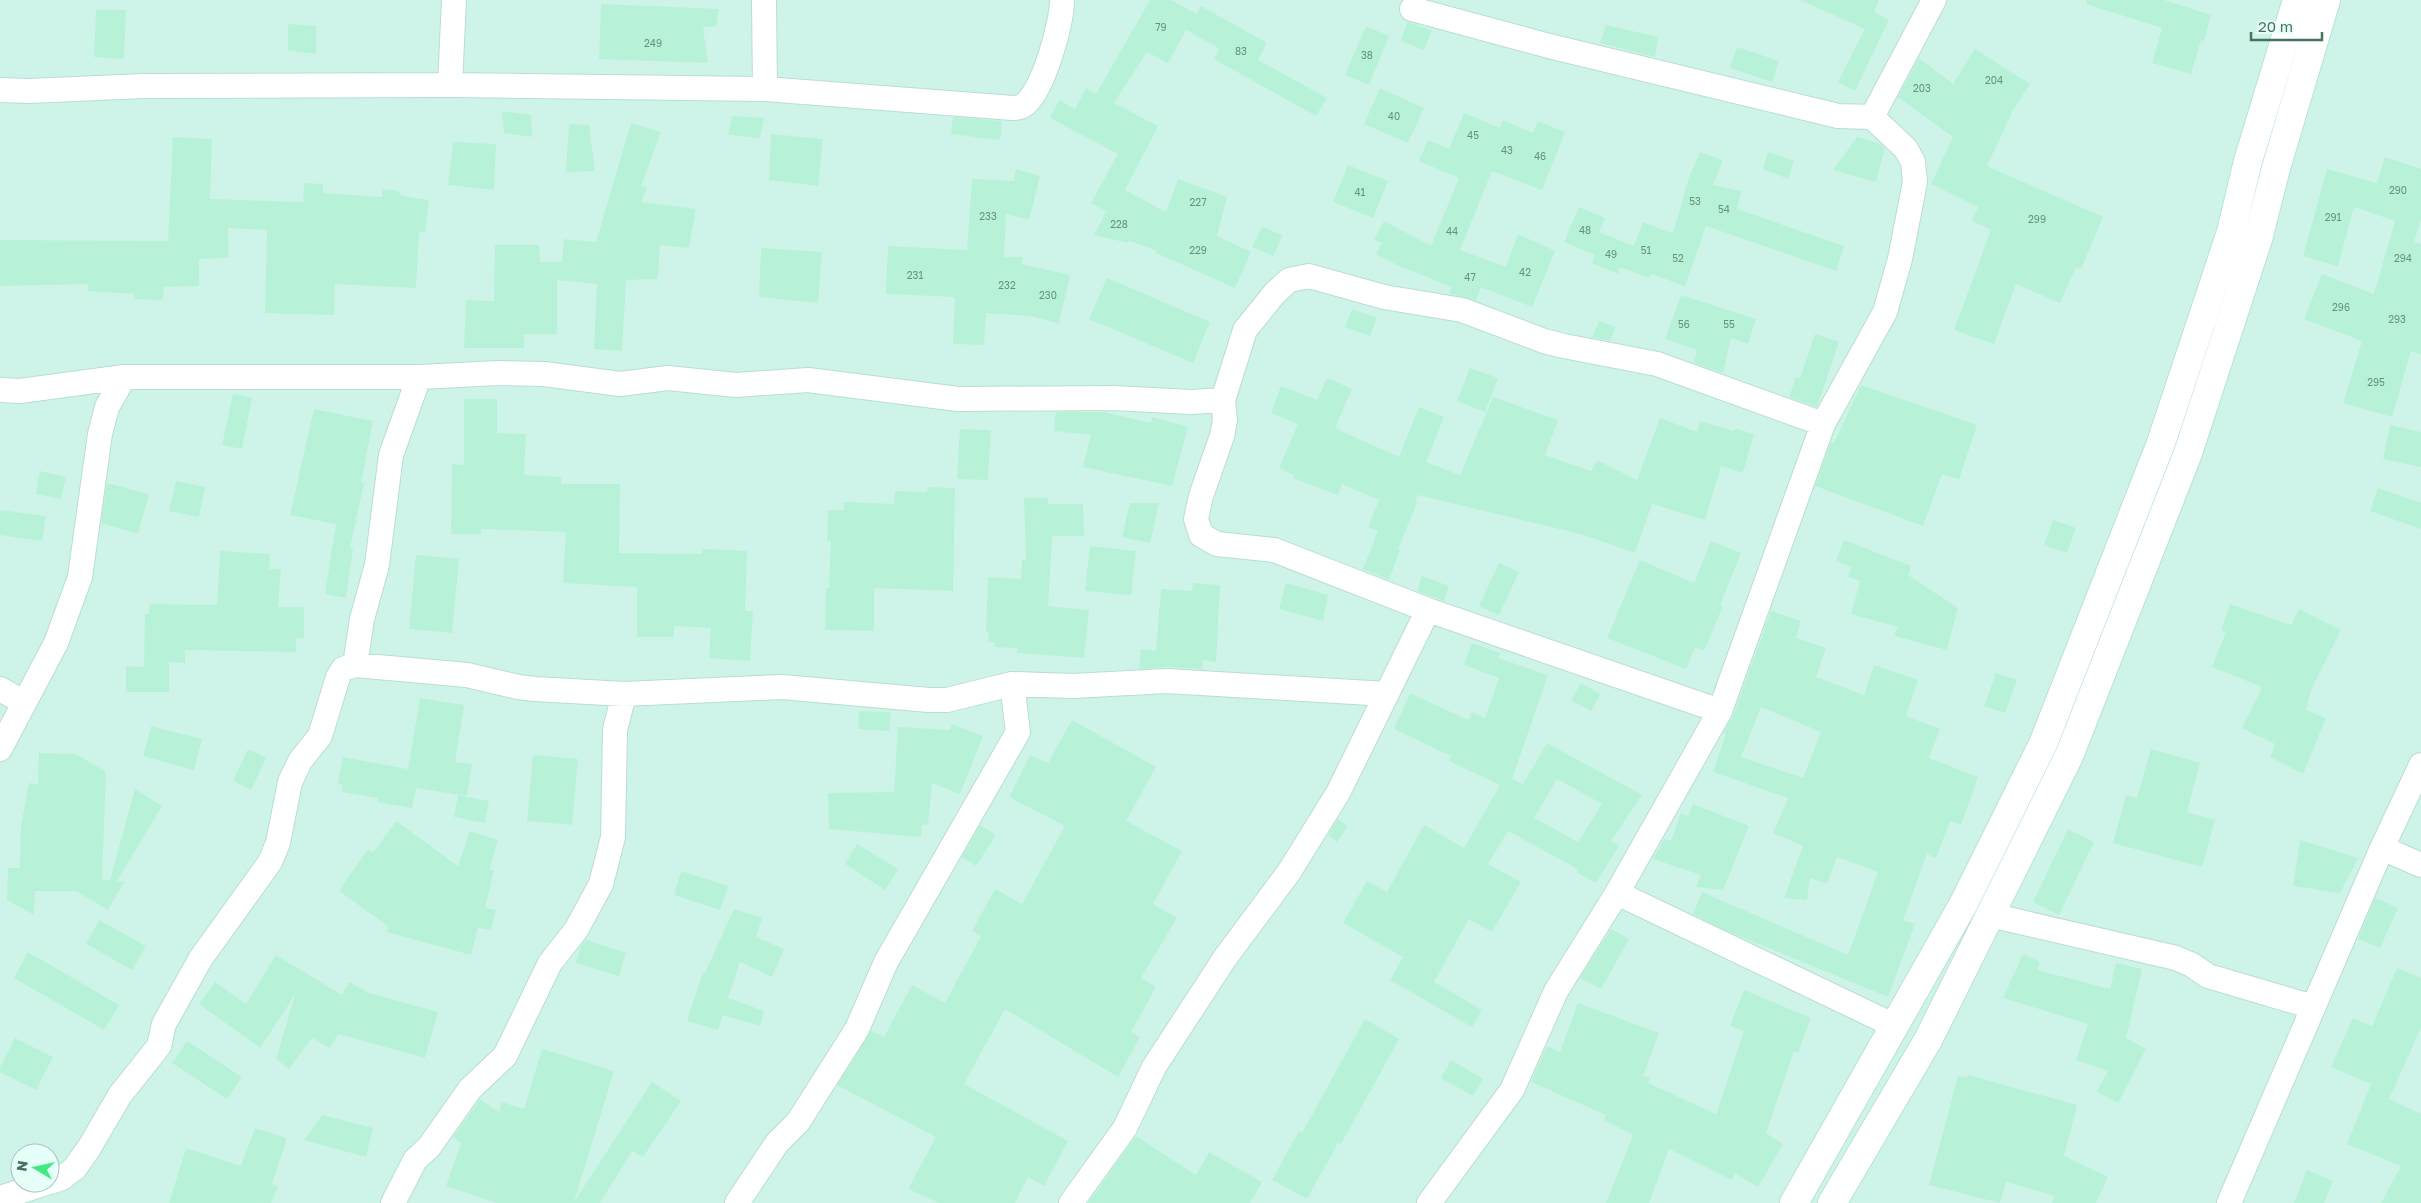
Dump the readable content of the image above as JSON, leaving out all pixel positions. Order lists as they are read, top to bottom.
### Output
{
  "house_numbers": [
    "79",
    "249",
    "83",
    "38",
    "204",
    "203",
    "40",
    "45",
    "43",
    "46",
    "290",
    "41",
    "53",
    "227",
    "54",
    "233",
    "291",
    "299",
    "228",
    "48",
    "44",
    "229",
    "51",
    "49",
    "52",
    "294",
    "42",
    "231",
    "47",
    "232",
    "230",
    "296",
    "293",
    "56",
    "55",
    "295"
  ],
  "scale_bar": "20 m",
  "north": "left"
}
